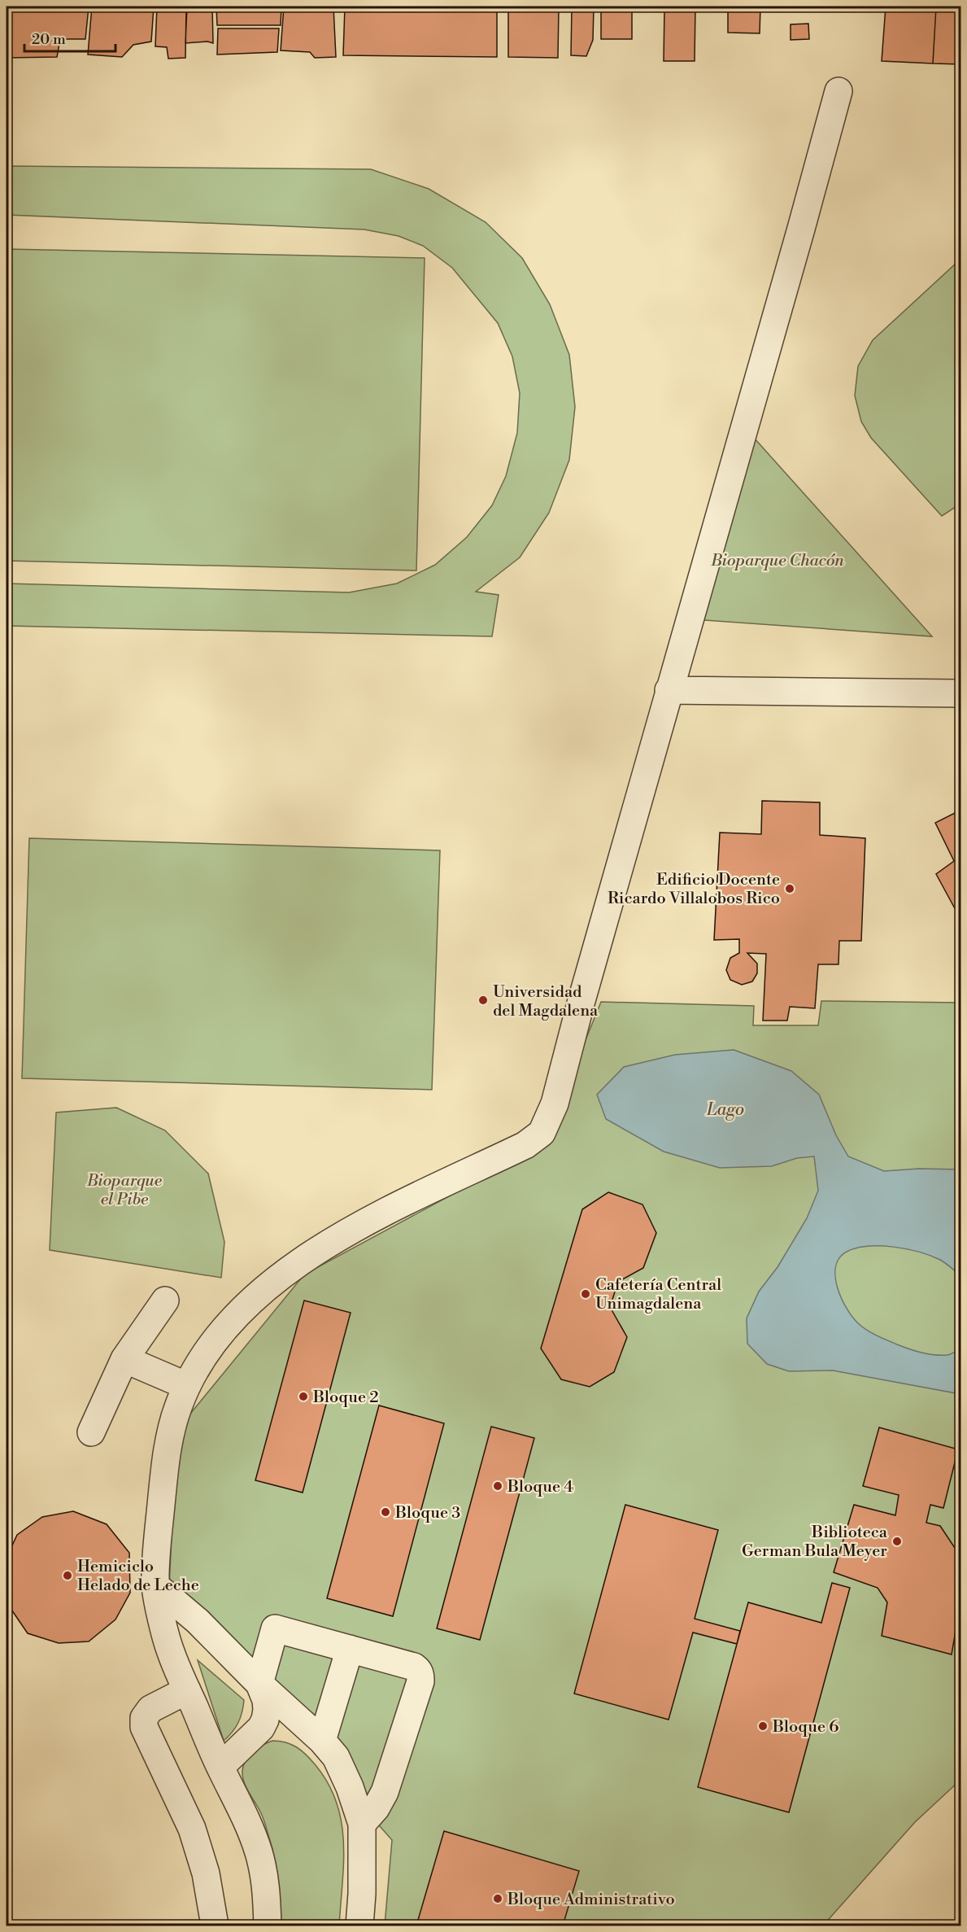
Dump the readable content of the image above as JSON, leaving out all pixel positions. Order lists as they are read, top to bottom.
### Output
{
  "water": ["Lago"],
  "parks": ["Bioparque Chacón", "Bioparque el Pibe"],
  "places": [
    "Edificio Docente Ricardo Villalobos Rico",
    "Universidad del Magdalena",
    "Cafetería Central Unimagdalena",
    "Bloque 2",
    "Bloque 4",
    "Bloque 3",
    "Biblioteca German Bula Meyer",
    "Hemiciclo Helado de Leche",
    "Bloque 6",
    "Bloque Administrativo"
  ],
  "scale_bar": "20 m"
}
